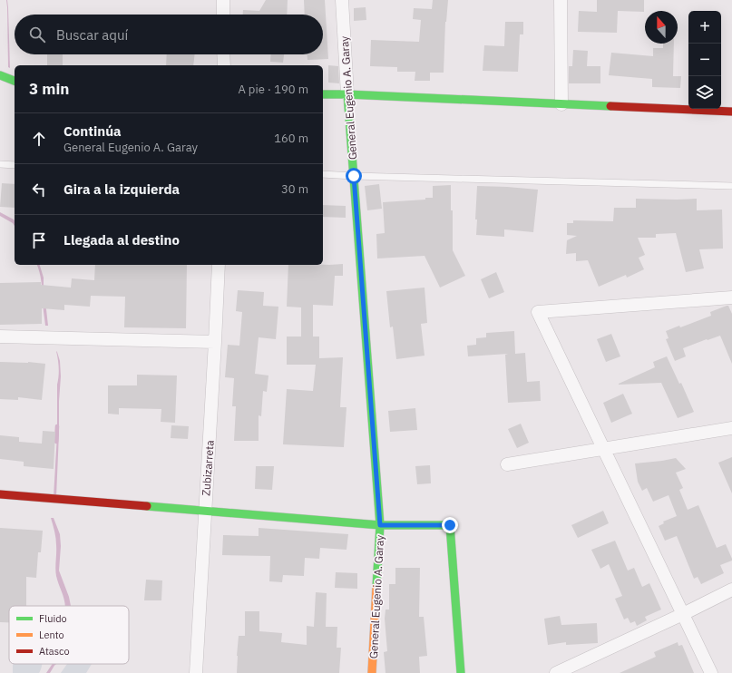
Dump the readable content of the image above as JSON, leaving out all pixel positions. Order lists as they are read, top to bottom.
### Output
{
  "streets": {
    "street": ["General Eugenio A. Garay", "Zubizarreta"]
  },
  "legend": ["Fluido", "Lento", "Atasco"],
  "north": "top",
  "page": {
    "map_buttons": ["+", "−"],
    "search": "Buscar aquí",
    "heading": ["3 min", "A pie · 190 m"],
    "list": [
      ["Continúa", "General Eugenio A. Garay", "160 m"],
      ["Gira a la izquierda", "30 m"],
      "Llegada al destino"
    ]
  }
}
